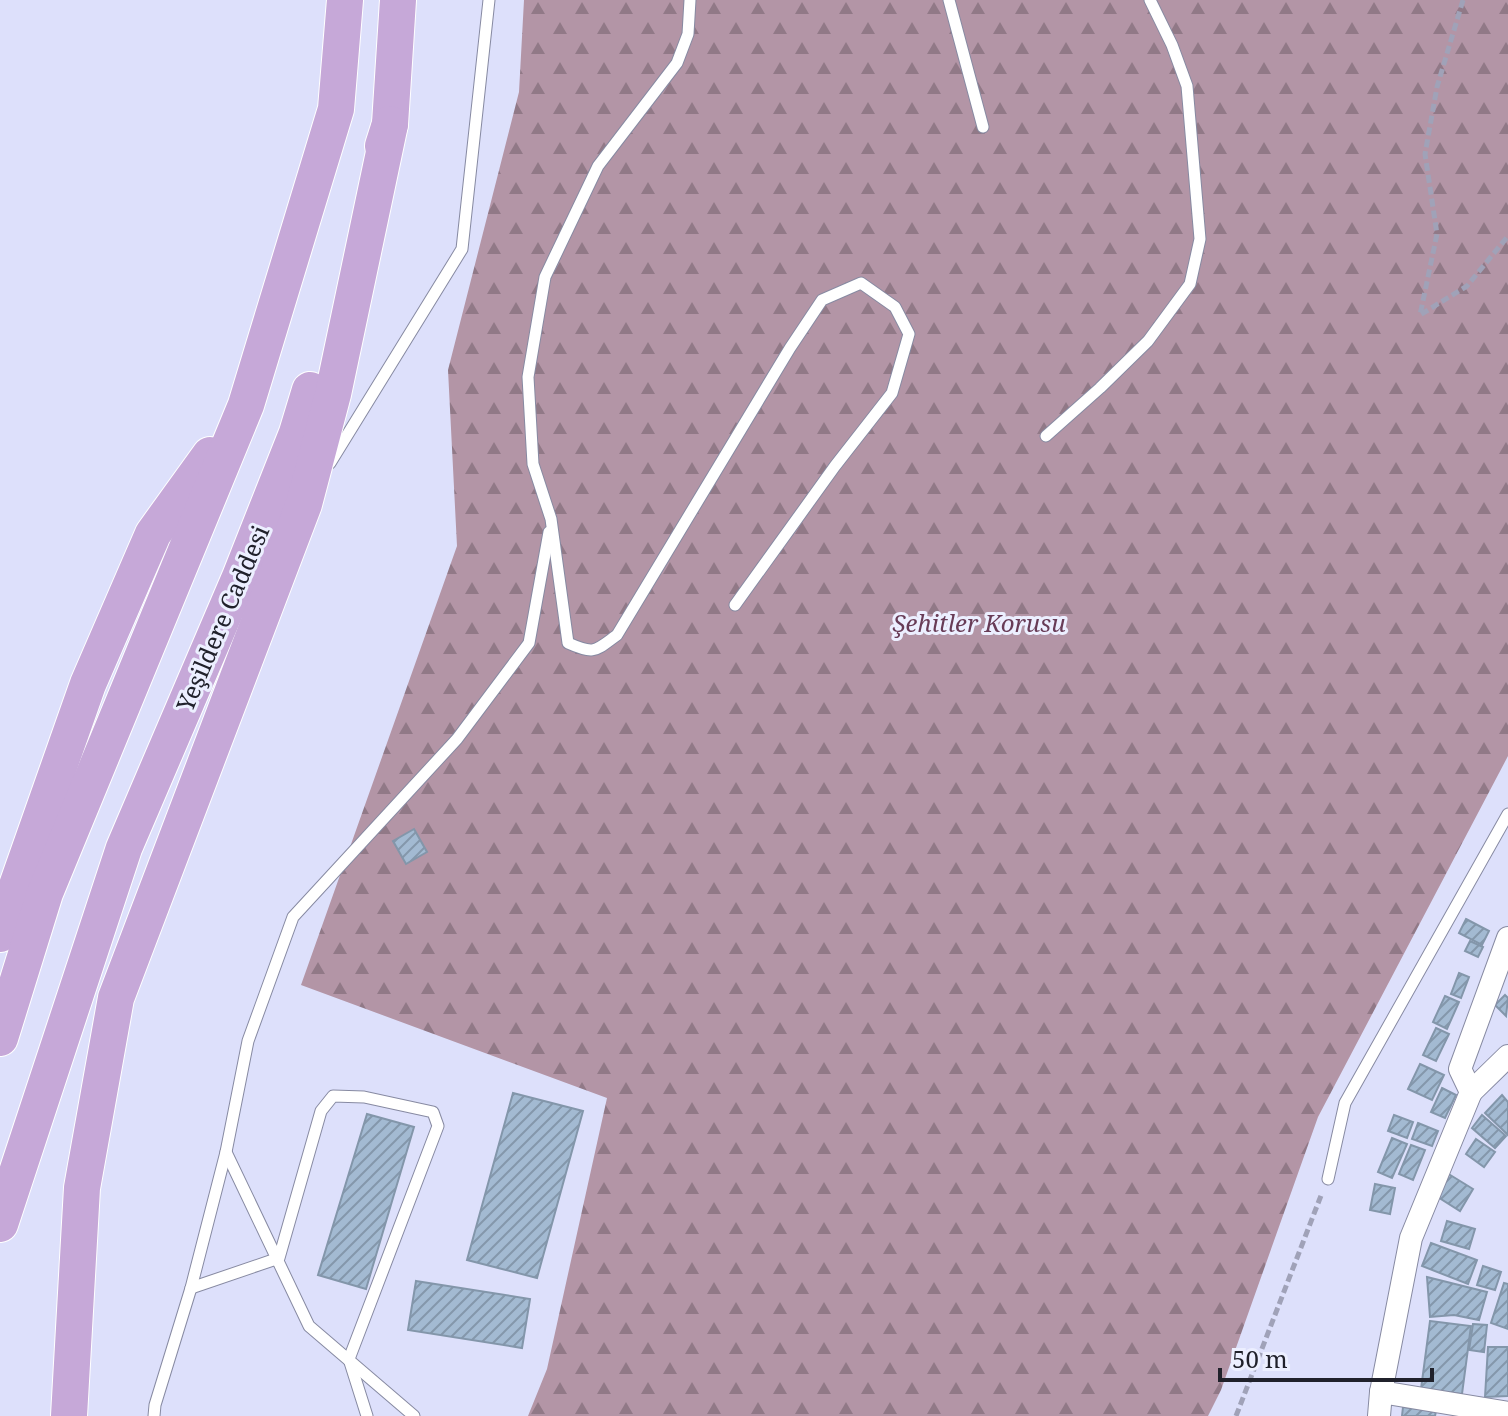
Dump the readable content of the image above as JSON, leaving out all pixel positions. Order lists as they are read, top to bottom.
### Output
{
  "streets": {
    "highway": ["Yeşildere Caddesi"]
  },
  "parks": ["Şehitler Korusu"],
  "scale_bar": "50 m"
}
